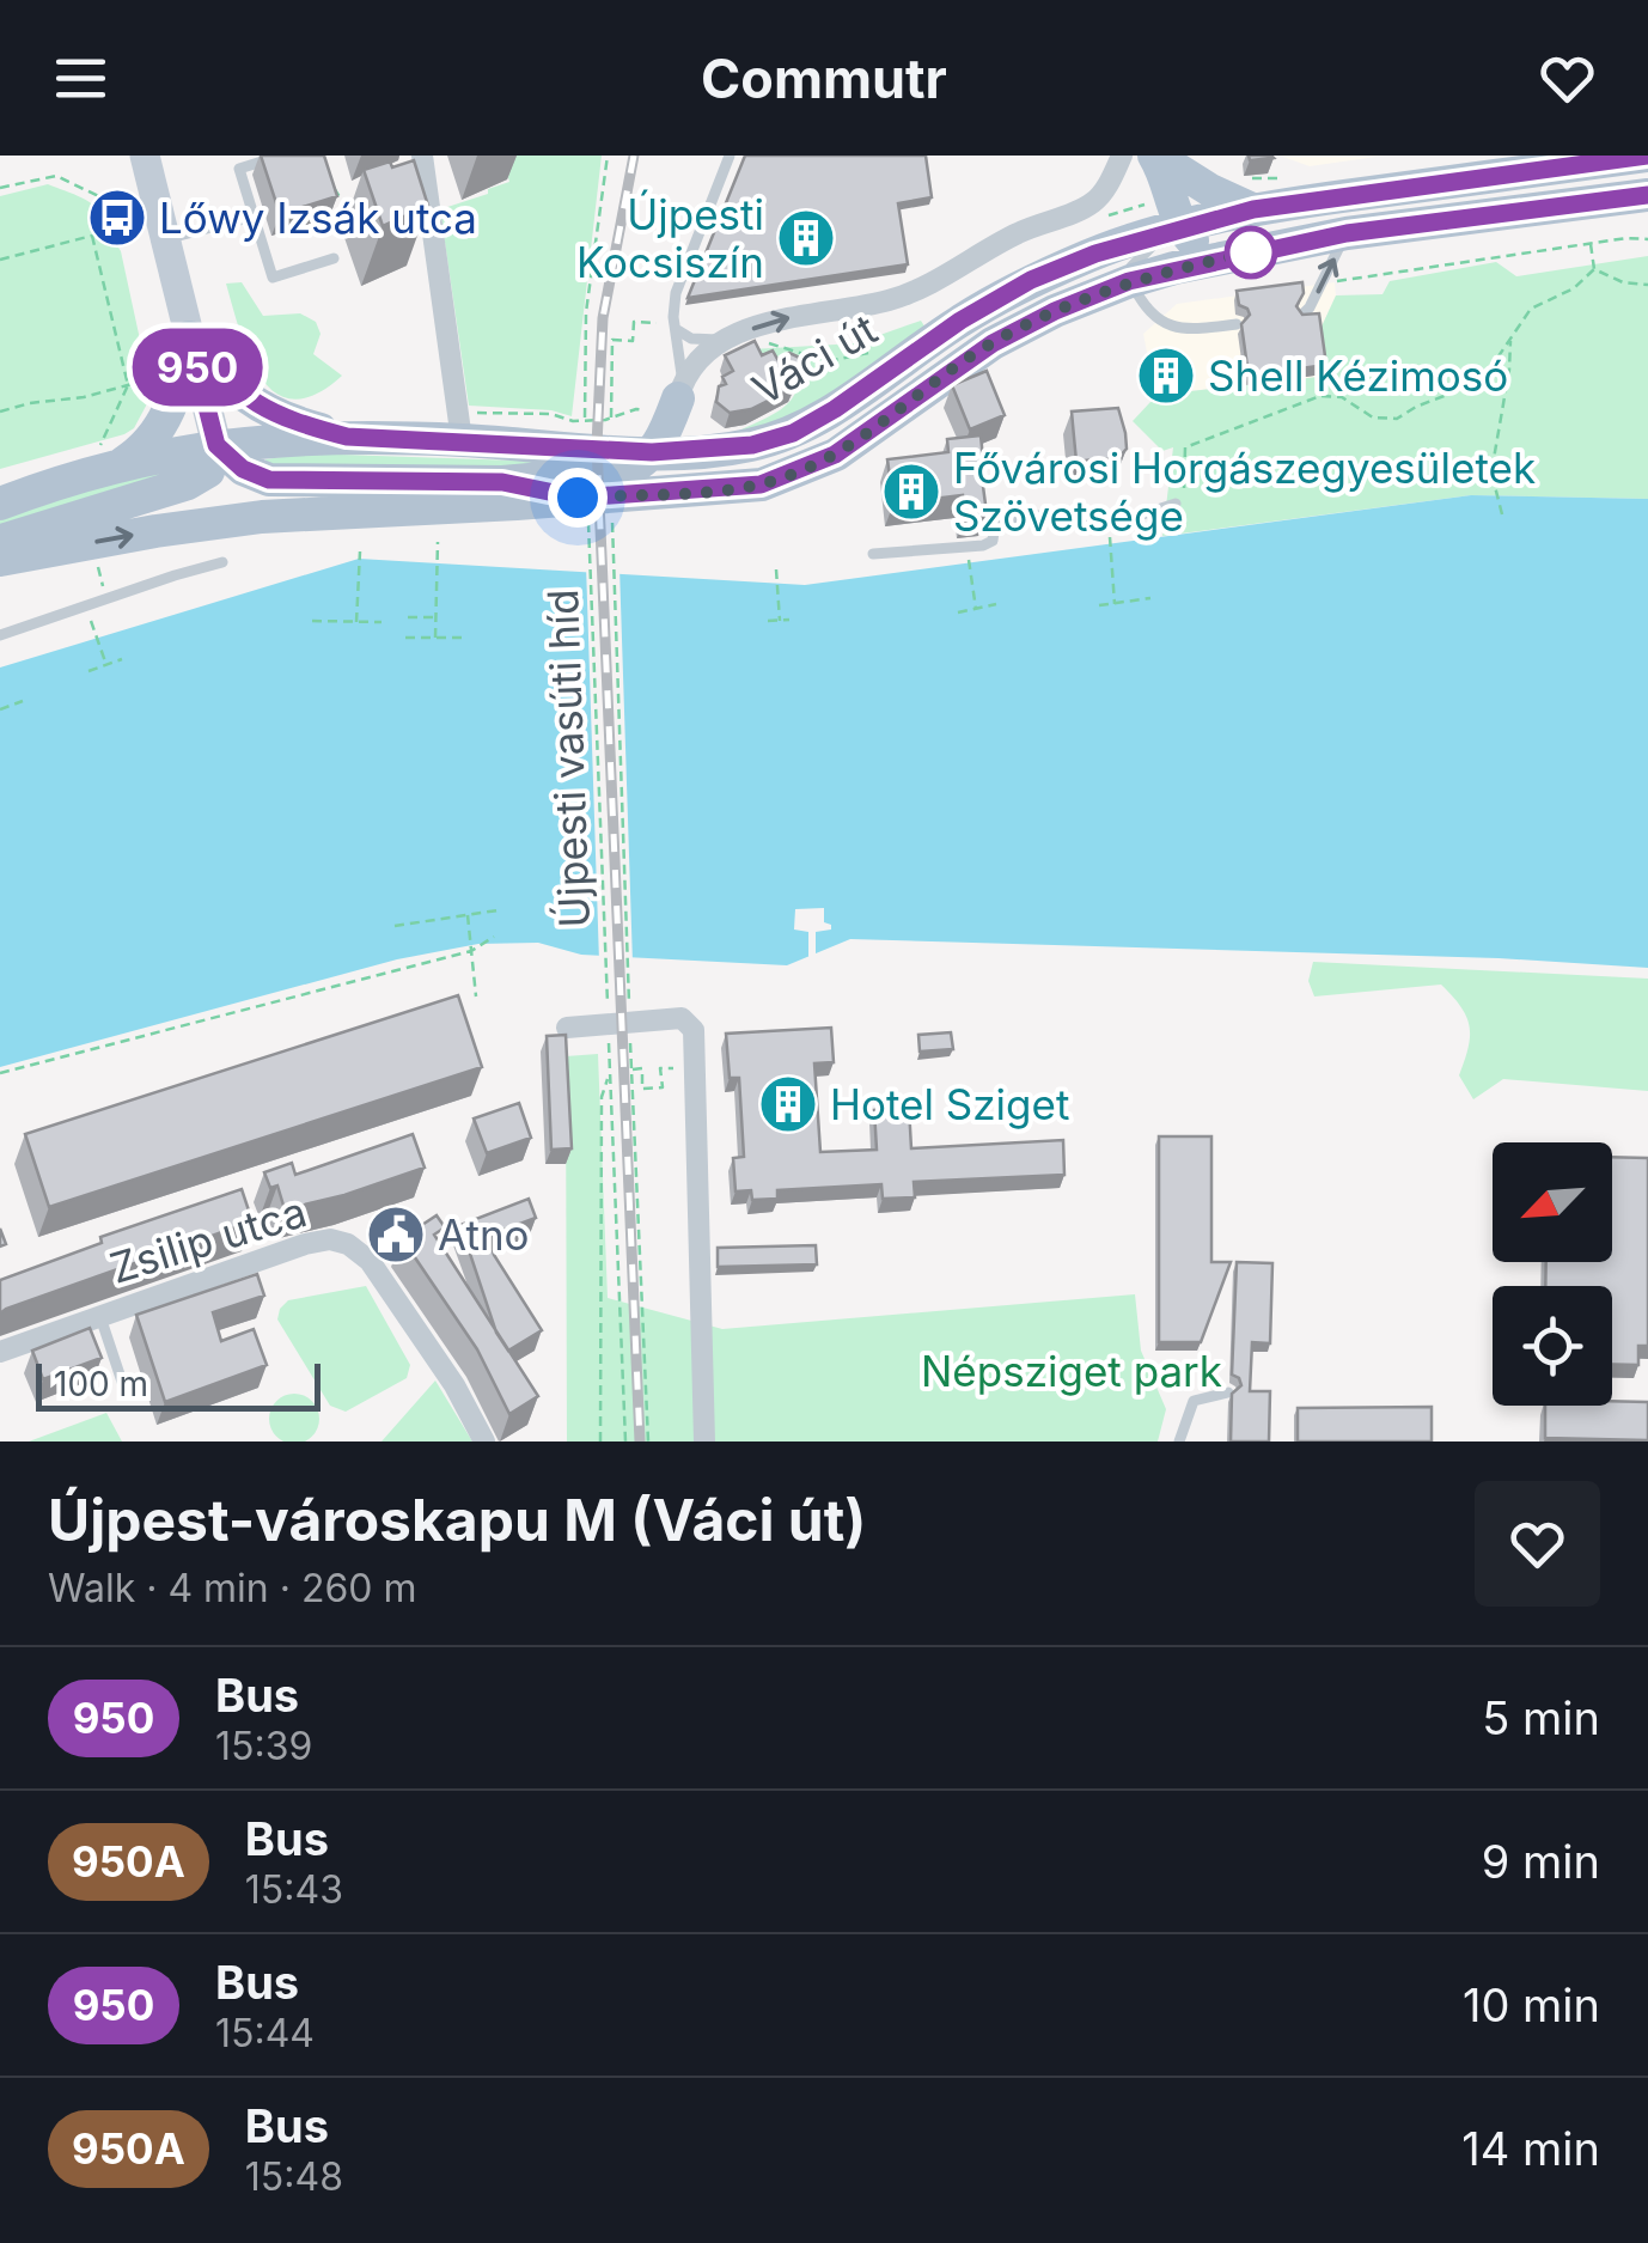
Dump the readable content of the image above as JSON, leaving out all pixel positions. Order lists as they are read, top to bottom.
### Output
{
  "streets": {
    "main road": ["Váci út"],
    "street": ["Zsilip utca"],
    "path": ["Újpesti vasúti híd"]
  },
  "crossings": [
    ["Váci út", "Újpesti vasúti híd"]
  ],
  "parks": ["Népsziget park"],
  "places": {
    "bus stop": ["Lőwy Izsák utca"],
    "building": [
      "Újpesti Kocsiszín",
      "Shell Kézimosó",
      "Fővárosi Horgászegyesületek Szövetsége",
      "Hotel Sziget"
    ],
    "public building": ["Atno"]
  },
  "lines": ["bus line 950"],
  "scale_bar": "100 m",
  "north": "bottom left",
  "page": {
    "header": "Commutr",
    "on_map": "950",
    "scale": "100 m",
    "heading": ["Újpest-városkapu M (Váci út)", "Walk · 4 min · 260 m"],
    "list": [
      {
        "mark": "950",
        "name": "Bus",
        "note": "15:39",
        "value": "5 min"
      },
      {
        "mark": "950A",
        "name": "Bus",
        "note": "15:43",
        "value": "9 min"
      },
      {
        "mark": "950",
        "name": "Bus",
        "note": "15:44",
        "value": "10 min"
      },
      {
        "mark": "950A",
        "name": "Bus",
        "note": "15:48",
        "value": "14 min"
      }
    ]
  }
}
